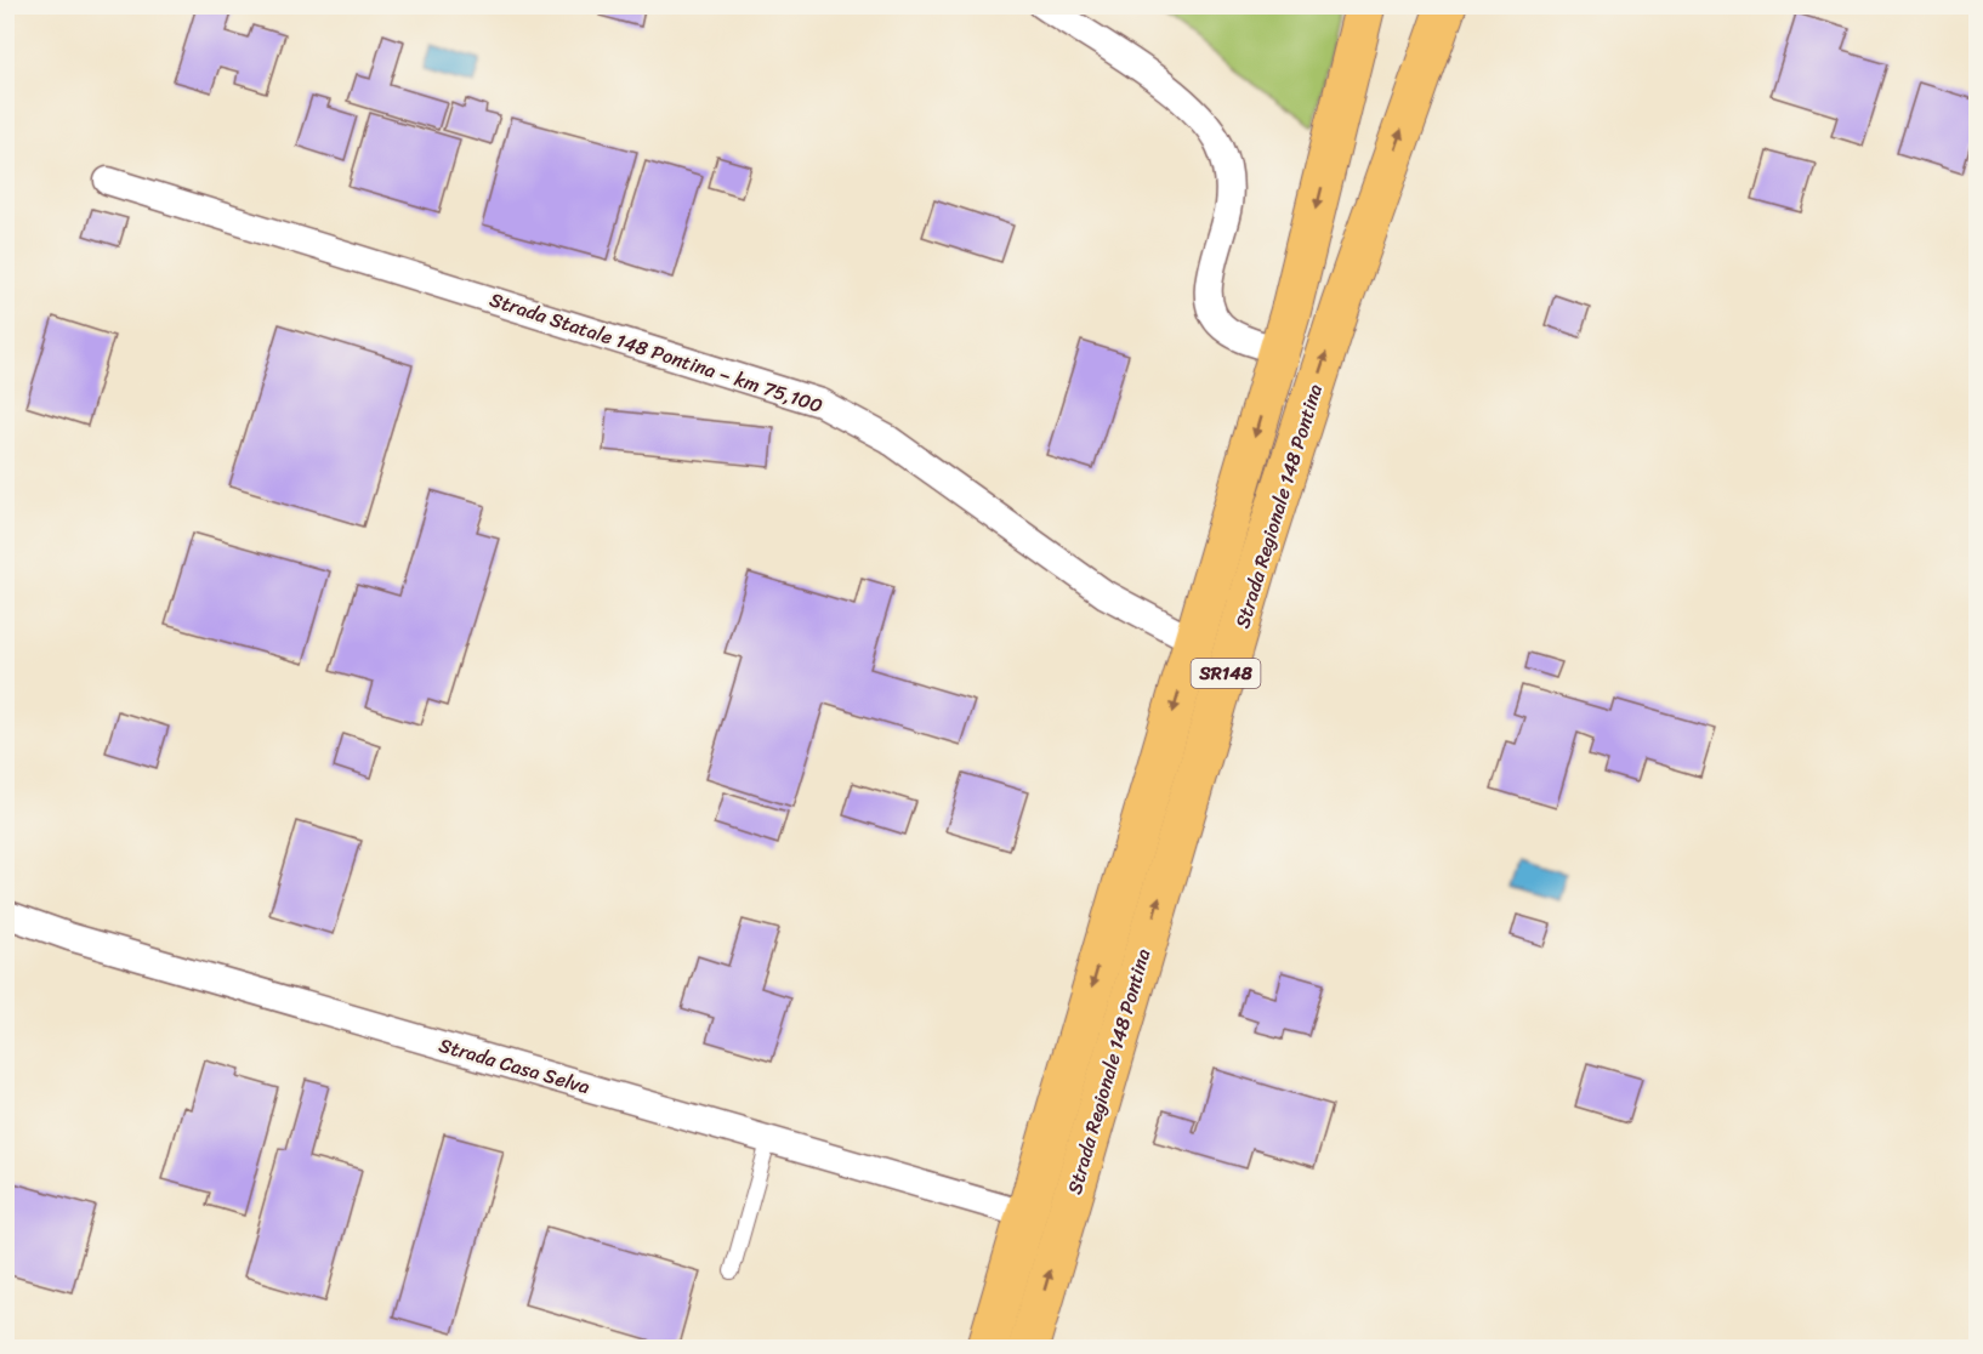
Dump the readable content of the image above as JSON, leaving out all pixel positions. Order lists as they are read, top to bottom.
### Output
{
  "streets": {
    "main road": ["Strada Regionale 148 Pontina", "SR148"],
    "street": ["Strada Statale 148 Pontina – km 75,100", "Strada Casa Selva"]
  },
  "crossings": [
    ["Strada Statale 148 Pontina – km 75,100", "Strada Regionale 148 Pontina"],
    ["Strada Regionale 148 Pontina", "Strada Casa Selva"]
  ]
}
